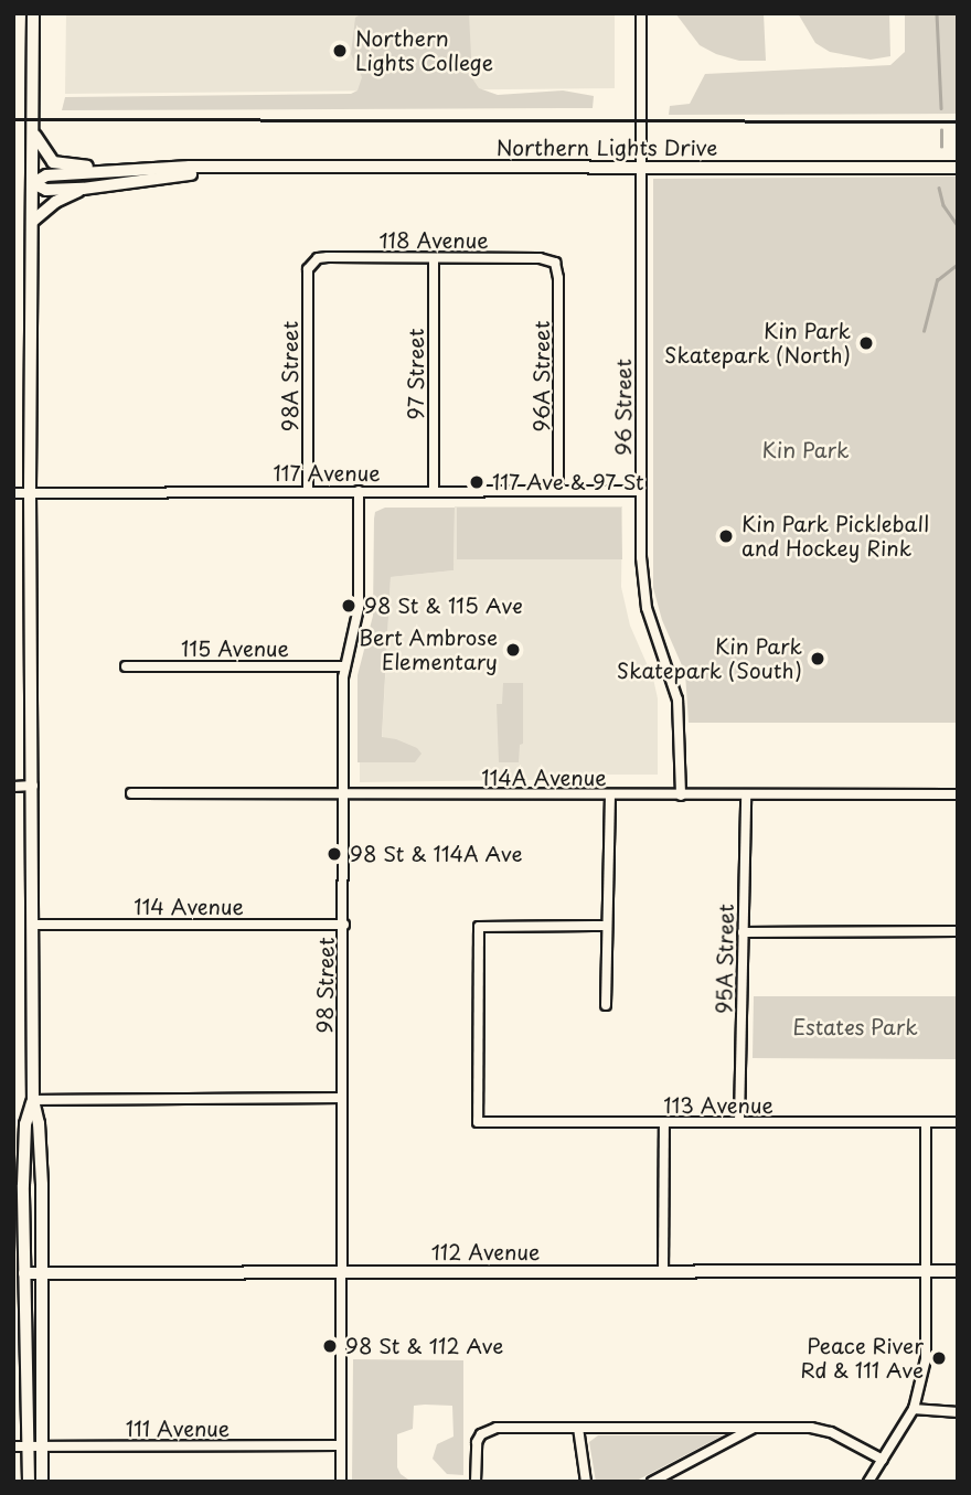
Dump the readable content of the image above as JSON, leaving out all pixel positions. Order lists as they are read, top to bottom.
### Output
{
  "streets": {
    "main road": ["Northern Lights Drive", "112 Avenue"],
    "street": [
      "118 Avenue",
      "97 Street",
      "98A Street",
      "96A Street",
      "96 Street",
      "117 Avenue",
      "115 Avenue",
      "114A Avenue",
      "114 Avenue",
      "95A Street",
      "98 Street",
      "113 Avenue",
      "111 Avenue"
    ]
  },
  "crossings": [
    ["Northern Lights Drive", "96 Street"],
    ["118 Avenue", "97 Street"],
    ["118 Avenue", "98A Street"],
    ["118 Avenue", "96A Street"],
    ["97 Street", "117 Avenue"],
    ["98A Street", "117 Avenue"],
    ["96A Street", "117 Avenue"],
    ["96 Street", "117 Avenue"],
    ["96 Street", "114A Avenue"],
    ["117 Avenue", "98 Street"],
    ["115 Avenue", "98 Street"],
    ["114A Avenue", "95A Street"],
    ["114A Avenue", "98 Street"],
    ["114 Avenue", "98 Street"],
    ["95A Street", "113 Avenue"],
    ["98 Street", "112 Avenue"],
    ["98 Street", "111 Avenue"]
  ],
  "parks": ["Kin Park", "Estates Park"],
  "places": [
    "Northern Lights College",
    "Kin Park Skatepark (North)",
    "117 Ave & 97 St",
    "Kin Park Pickleball and Hockey Rink",
    "98 St & 115 Ave",
    "Bert Ambrose Elementary",
    "Kin Park Skatepark (South)",
    "98 St & 114A Ave",
    "98 St & 112 Ave",
    "Peace River Rd & 111 Ave"
  ]
}
